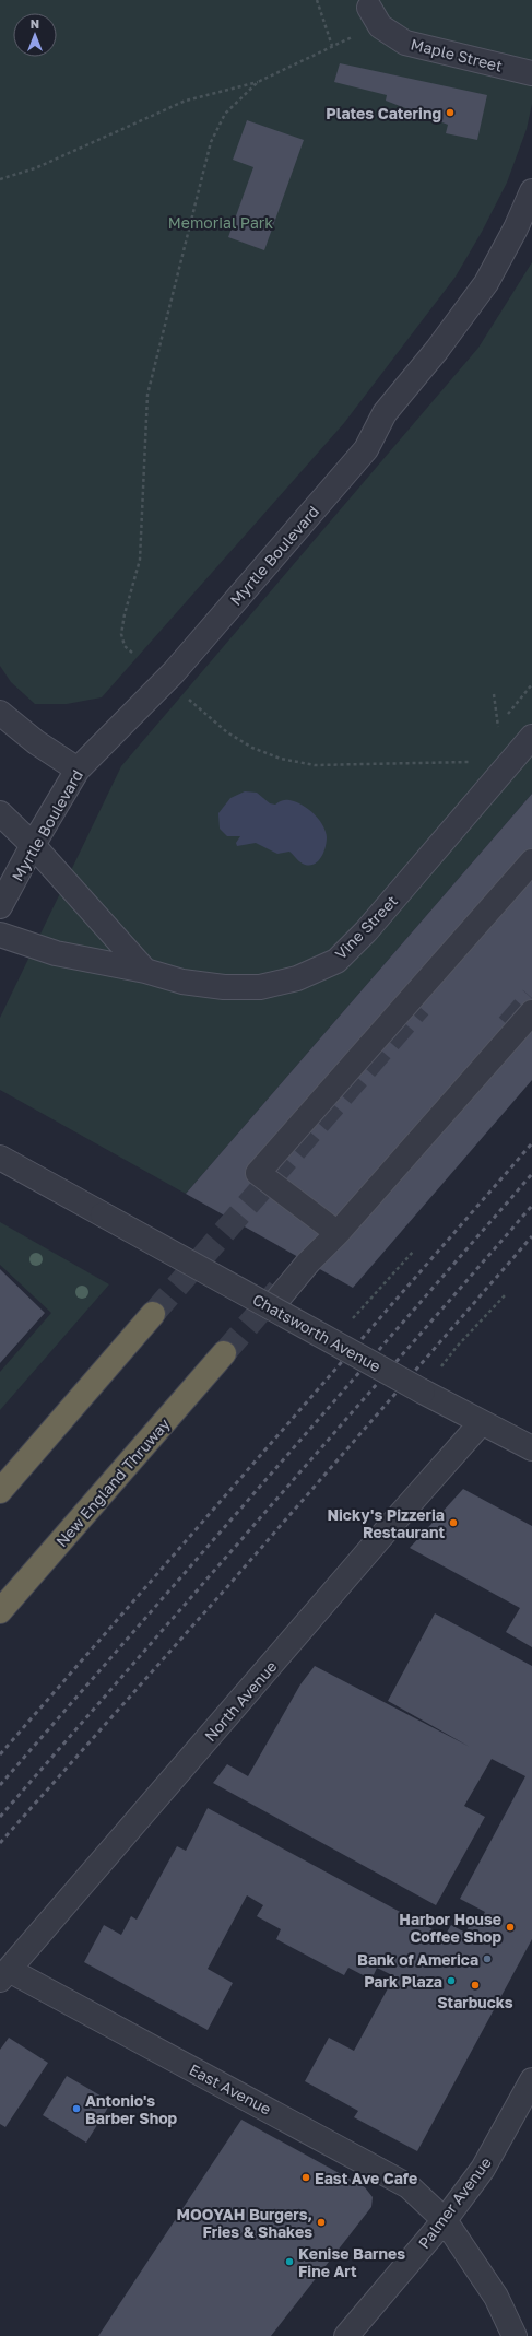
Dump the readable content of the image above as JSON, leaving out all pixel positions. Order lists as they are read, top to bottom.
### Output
{
  "streets": {
    "highway": ["New England Thruway"],
    "street": [
      "Maple Street",
      "Myrtle Boulevard",
      "Vine Street",
      "Chatsworth Avenue",
      "North Avenue",
      "East Avenue",
      "Palmer Avenue"
    ]
  },
  "crossings": [
    ["Chatsworth Avenue", "North Avenue"],
    ["North Avenue", "East Avenue"],
    ["East Avenue", "Palmer Avenue"]
  ],
  "parks": ["Memorial Park"],
  "places": [
    "Plates Catering",
    "Nicky's Pizzeria Restaurant",
    "Harbor House Coffee Shop",
    "Bank of America",
    "Park Plaza",
    "Starbucks",
    "Antonio's Barber Shop",
    "East Ave Cafe",
    "MOOYAH Burgers, Fries & Shakes",
    "Kenise Barnes Fine Art"
  ],
  "north": "top"
}
